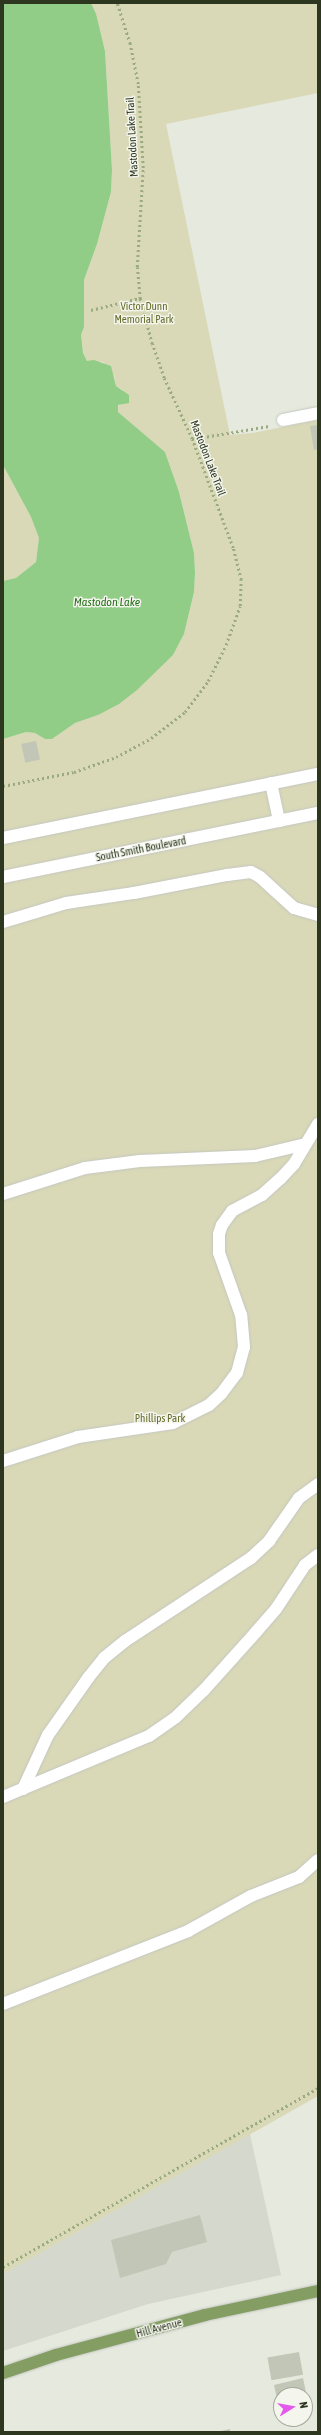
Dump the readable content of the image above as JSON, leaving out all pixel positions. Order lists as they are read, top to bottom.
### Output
{
  "streets": {
    "main road": ["Hill Avenue"],
    "street": ["South Smith Boulevard"],
    "path": ["Mastodon Lake Trail"]
  },
  "water": ["Mastodon Lake"],
  "parks": ["Victor Dunn Memorial Park", "Phillips Park"],
  "north": "right"
}
